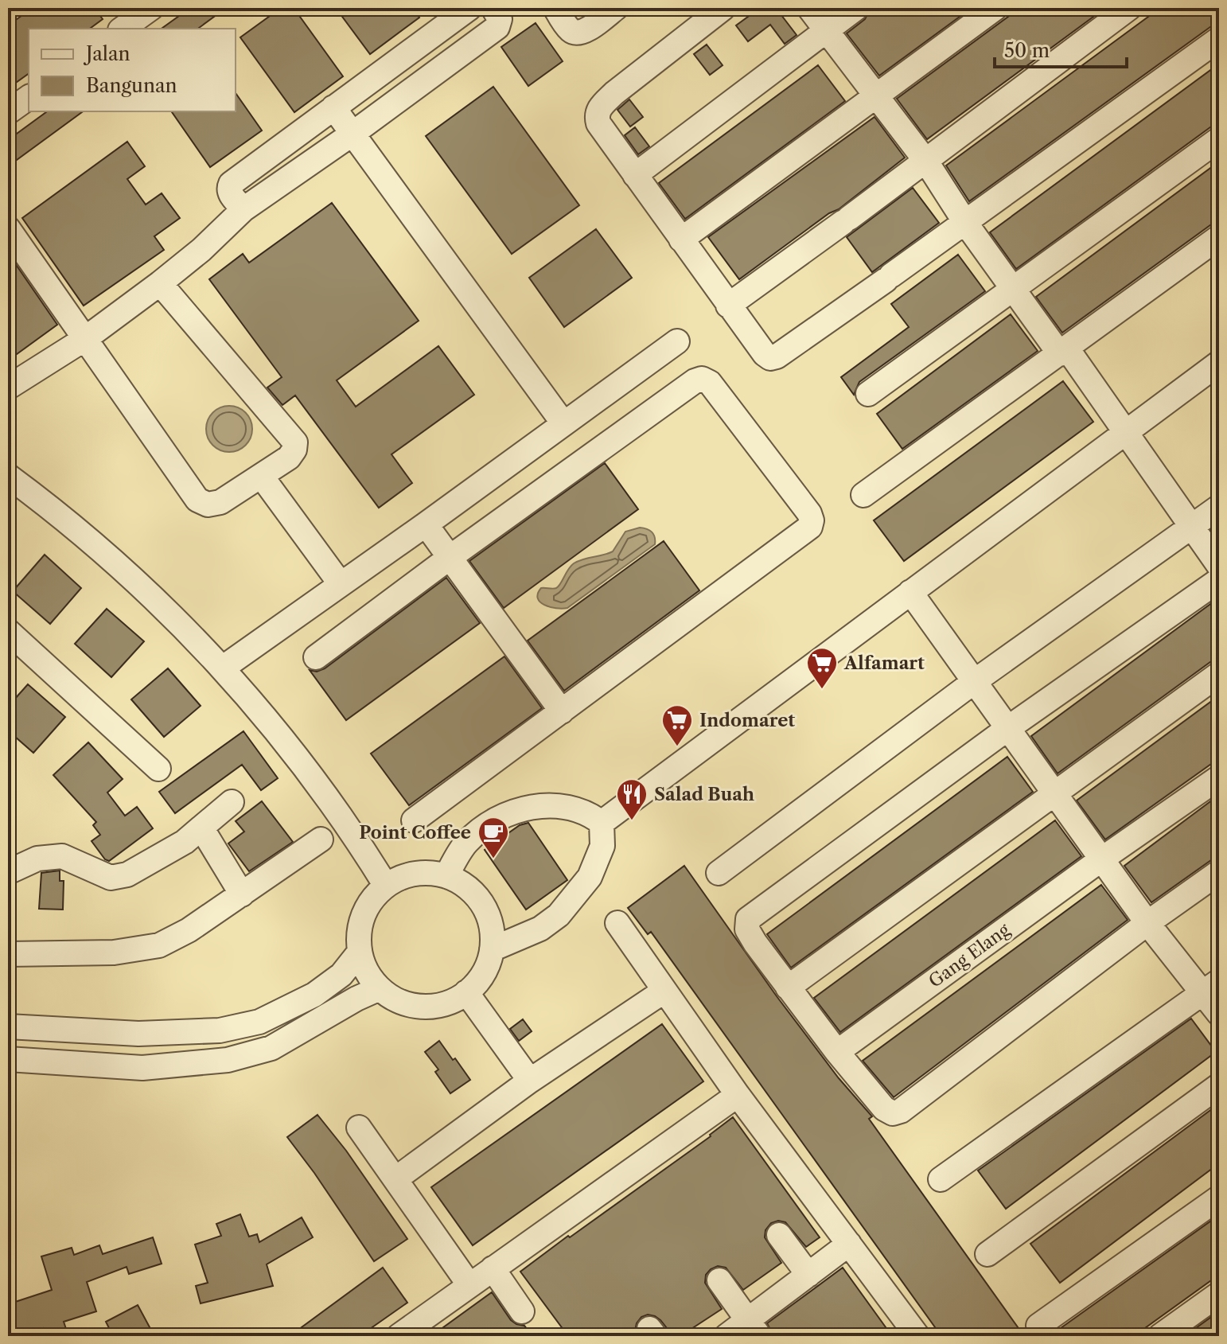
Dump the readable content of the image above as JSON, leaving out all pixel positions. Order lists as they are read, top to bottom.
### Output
{
  "streets": {
    "street": ["Gang Elang"]
  },
  "places": {
    "supermarket": ["Alfamart", "Indomaret"],
    "restaurant": ["Salad Buah"],
    "cafe": ["Point Coffee"]
  },
  "legend": ["Jalan", "Bangunan"],
  "scale_bar": "50 m"
}
